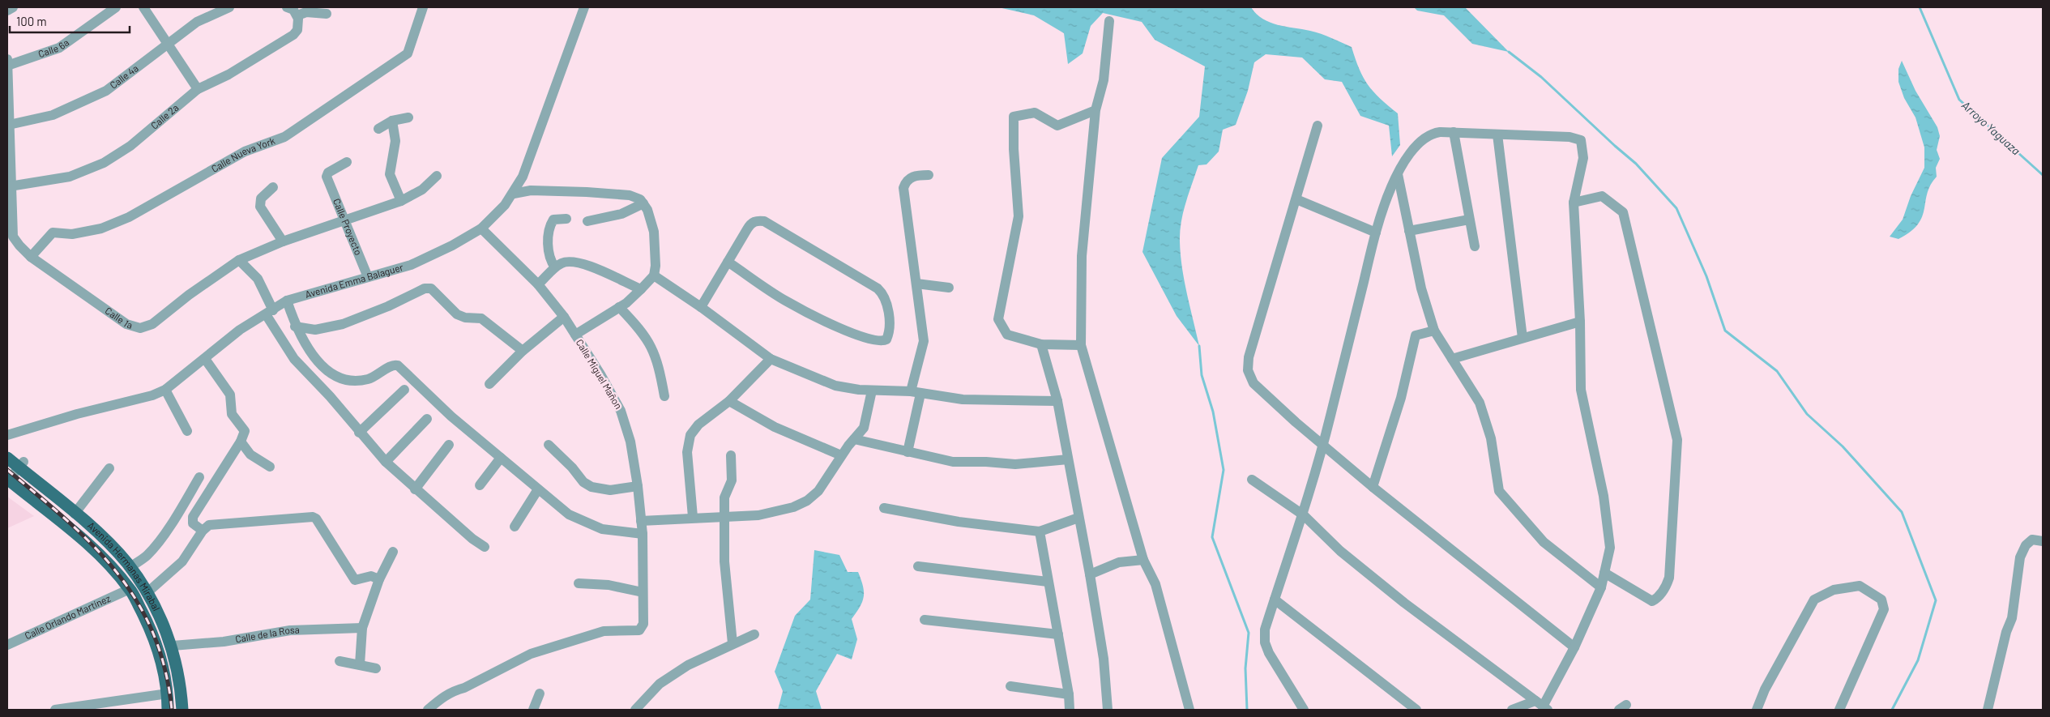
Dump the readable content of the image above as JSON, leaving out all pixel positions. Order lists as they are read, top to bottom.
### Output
{
  "streets": {
    "main road": ["Avenida Hermanas Mirabal"],
    "street": [
      "Calle 6a",
      "Calle 4a",
      "Calle 2a",
      "Calle Nueva York",
      "Calle Proyecto",
      "Avenida Emma Balaguer",
      "Calle 1a",
      "Calle Miguel Mañon",
      "Calle Orlando Martínez",
      "Calle de la Rosa"
    ]
  },
  "crossings": [
    ["Calle 6a", "Calle 1a"],
    ["Calle 4a", "Calle 1a"],
    ["Calle 2a", "Calle 1a"],
    ["Calle Nueva York", "Calle 1a"],
    ["Calle Proyecto", "Avenida Emma Balaguer"],
    ["Calle Proyecto", "Calle 1a"],
    ["Avenida Emma Balaguer", "Calle Miguel Mañon"],
    ["Avenida Hermanas Mirabal", "Calle Orlando Martínez"],
    ["Avenida Hermanas Mirabal", "Calle de la Rosa"]
  ],
  "water": ["Arroyo Yaguaza"],
  "scale_bar": "100 m"
}
